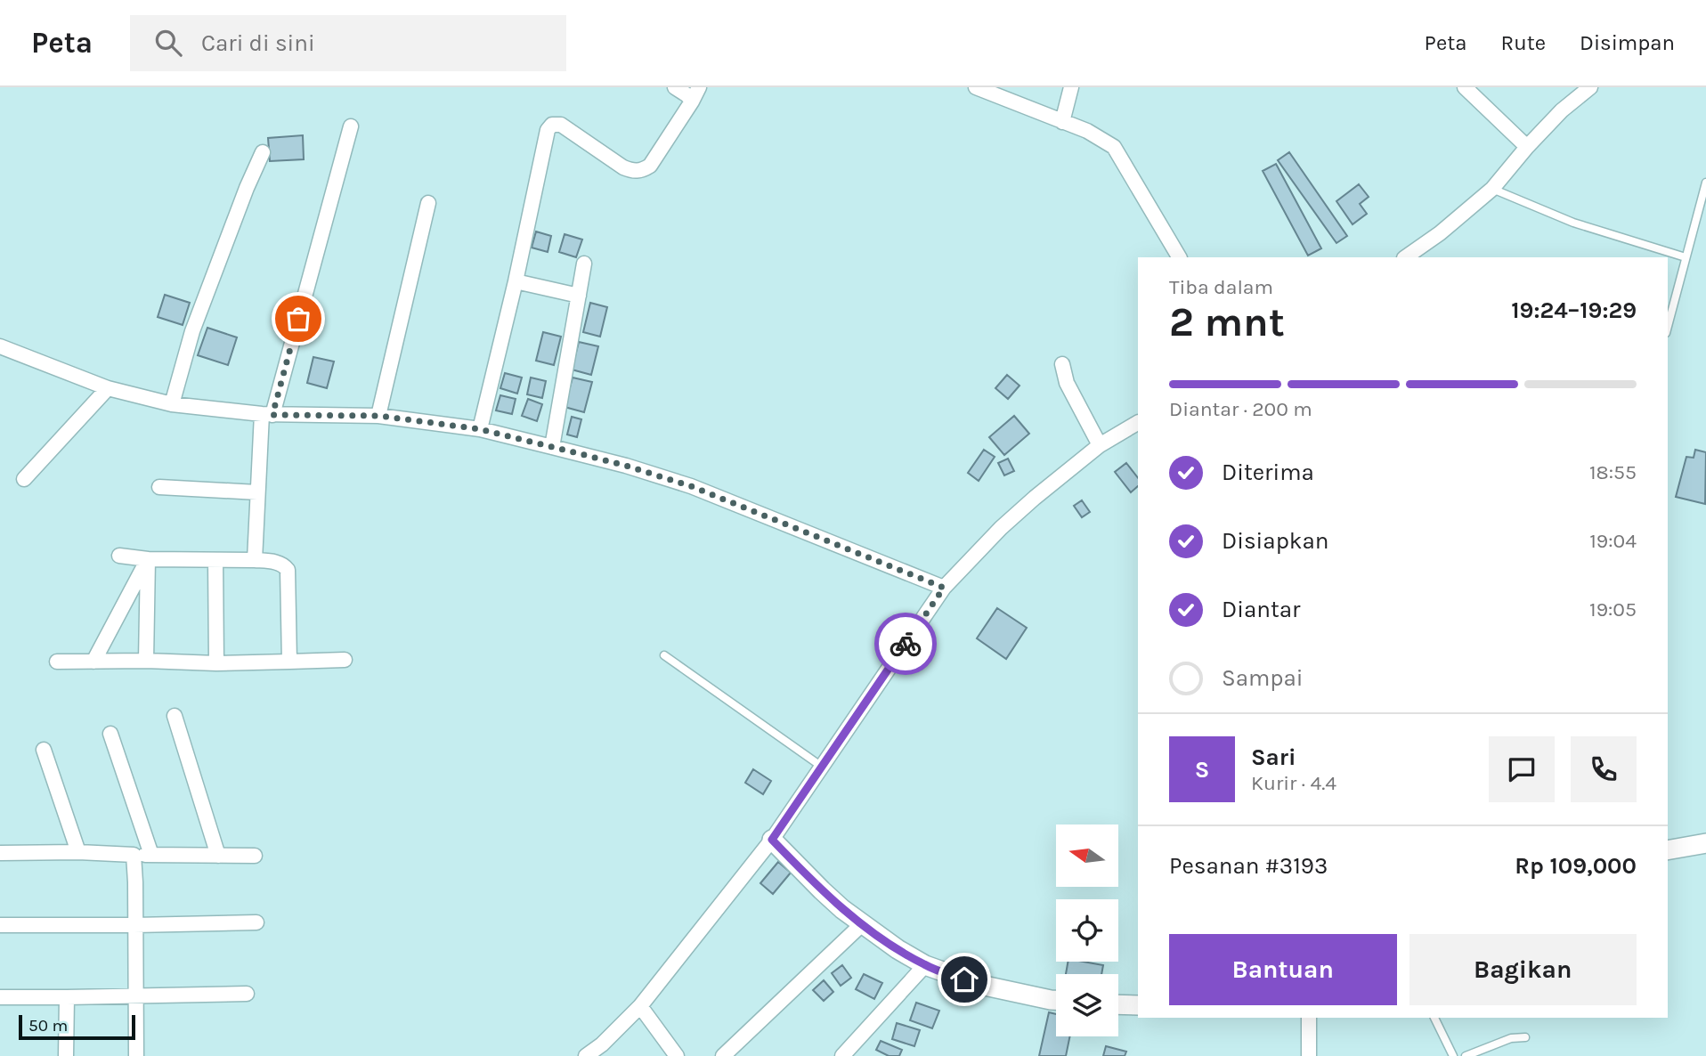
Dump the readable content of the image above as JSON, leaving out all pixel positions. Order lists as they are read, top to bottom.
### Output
{
  "scale_bar": "50 m",
  "north": "left",
  "page": {
    "header": "Peta",
    "search": "Cari di sini",
    "nav": ["Peta", "Rute", "Disimpan"],
    "heading": ["2 mnt", "Tiba dalam", "19:24–19:29"],
    "panel": [
      "Sari",
      "Kurir · 4.4",
      "Pesanan #3193",
      "Rp 109,000"
    ],
    "bar": "Diantar · 200 m",
    "list": [
      ["Diterima", "18:55"],
      ["Disiapkan", "19:04"],
      ["Diantar", "19:05"],
      "Sampai"
    ],
    "round": "S",
    "buttons": ["Bantuan", "Bagikan"],
    "scale": "50 m"
  }
}
